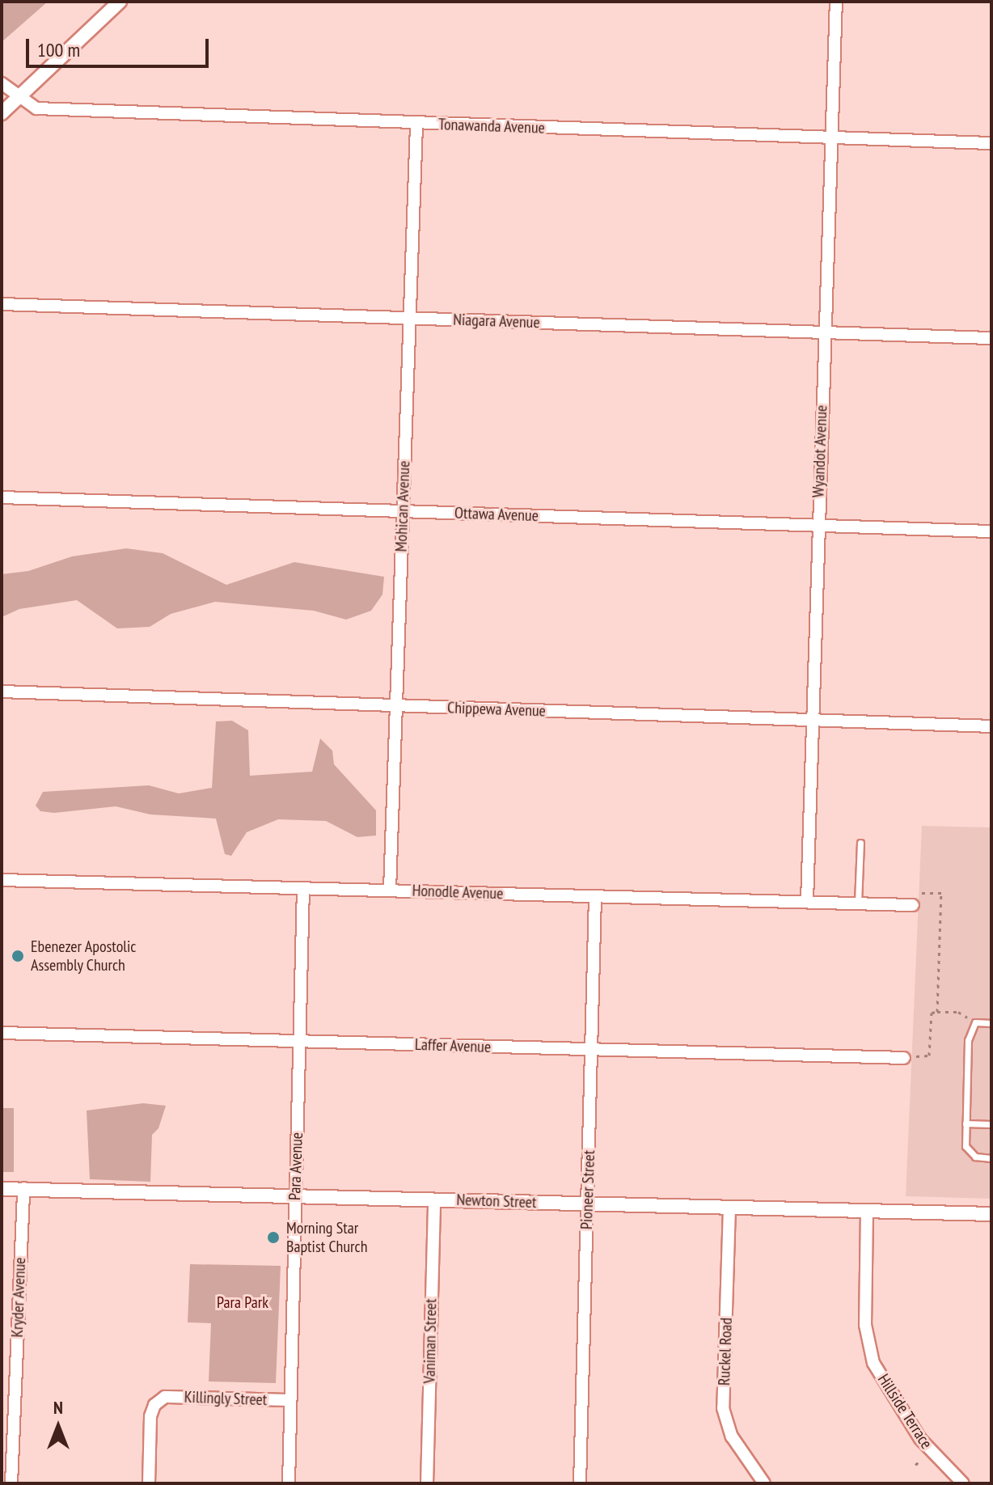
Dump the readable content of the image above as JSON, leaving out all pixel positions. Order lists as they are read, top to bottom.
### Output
{
  "streets": {
    "street": [
      "Tonawanda Avenue",
      "Niagara Avenue",
      "Wyandot Avenue",
      "Mohican Avenue",
      "Ottawa Avenue",
      "Chippewa Avenue",
      "Honodle Avenue",
      "Laffer Avenue",
      "Para Avenue",
      "Pioneer Street",
      "Newton Street",
      "Kryder Avenue",
      "Vaniman Street",
      "Ruckel Road",
      "Killingly Street",
      "Hillside Terrace"
    ]
  },
  "crossings": [
    ["Tonawanda Avenue", "Wyandot Avenue"],
    ["Tonawanda Avenue", "Mohican Avenue"],
    ["Niagara Avenue", "Wyandot Avenue"],
    ["Niagara Avenue", "Mohican Avenue"],
    ["Wyandot Avenue", "Ottawa Avenue"],
    ["Wyandot Avenue", "Chippewa Avenue"],
    ["Wyandot Avenue", "Honodle Avenue"],
    ["Mohican Avenue", "Ottawa Avenue"],
    ["Mohican Avenue", "Chippewa Avenue"],
    ["Mohican Avenue", "Honodle Avenue"],
    ["Honodle Avenue", "Para Avenue"],
    ["Honodle Avenue", "Pioneer Street"],
    ["Laffer Avenue", "Para Avenue"],
    ["Laffer Avenue", "Pioneer Street"],
    ["Para Avenue", "Newton Street"],
    ["Para Avenue", "Killingly Street"],
    ["Pioneer Street", "Newton Street"],
    ["Newton Street", "Kryder Avenue"],
    ["Newton Street", "Vaniman Street"],
    ["Newton Street", "Ruckel Road"],
    ["Newton Street", "Hillside Terrace"]
  ],
  "parks": ["Para Park"],
  "places": ["Ebenezer Apostolic Assembly Church", "Morning Star Baptist Church"],
  "scale_bar": "100 m",
  "north": "top"
}
